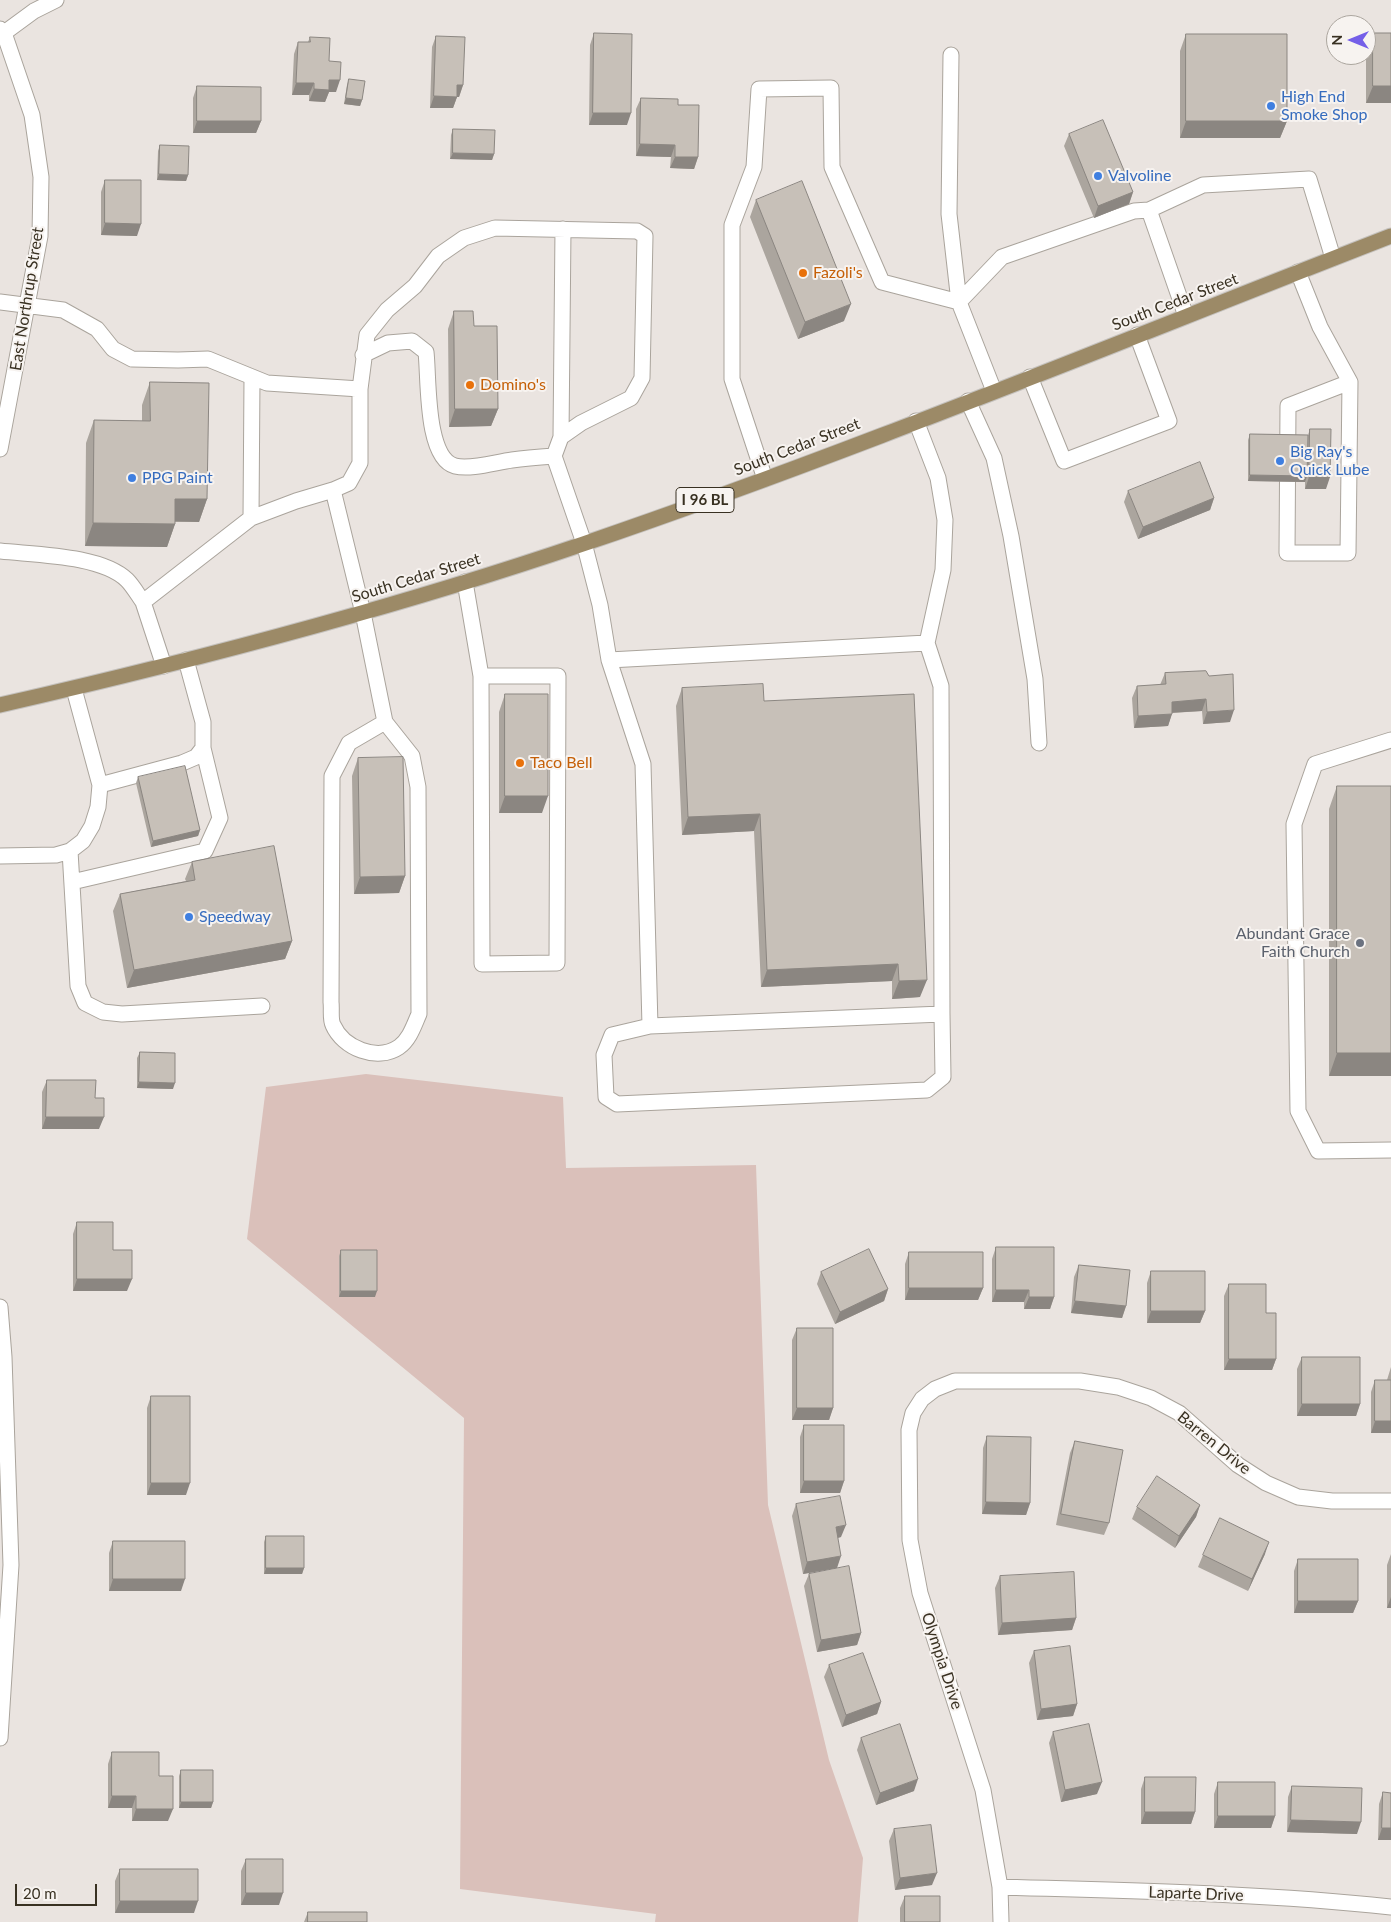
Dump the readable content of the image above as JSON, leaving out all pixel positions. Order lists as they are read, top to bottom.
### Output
{
  "streets": {
    "main road": ["South Cedar Street", "I 96 BL"],
    "street": [
      "East Northrup Street",
      "Barren Drive",
      "Olympia Drive",
      "Laparte Drive"
    ]
  },
  "crossings": [
    ["Barren Drive", "Olympia Drive"],
    ["Olympia Drive", "Laparte Drive"]
  ],
  "places": [
    "High End Smoke Shop",
    "Valvoline",
    "Fazoli's",
    "Domino's",
    "Big Ray's Quick Lube",
    "PPG Paint",
    "Taco Bell",
    "Speedway",
    "Abundant Grace Faith Church"
  ],
  "scale_bar": "20 m",
  "north": "left"
}
